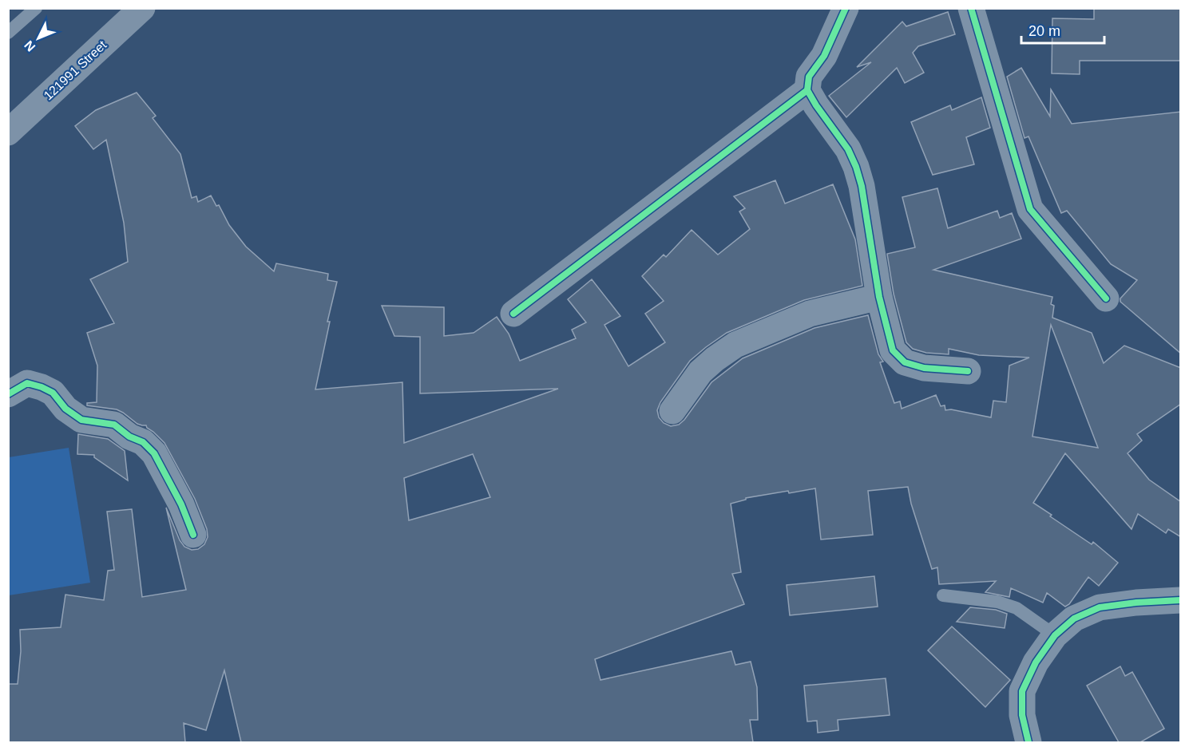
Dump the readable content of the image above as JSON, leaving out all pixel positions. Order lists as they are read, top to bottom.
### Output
{
  "streets": {
    "street": ["121991 Street"]
  },
  "scale_bar": "20 m",
  "north": "bottom left"
}
